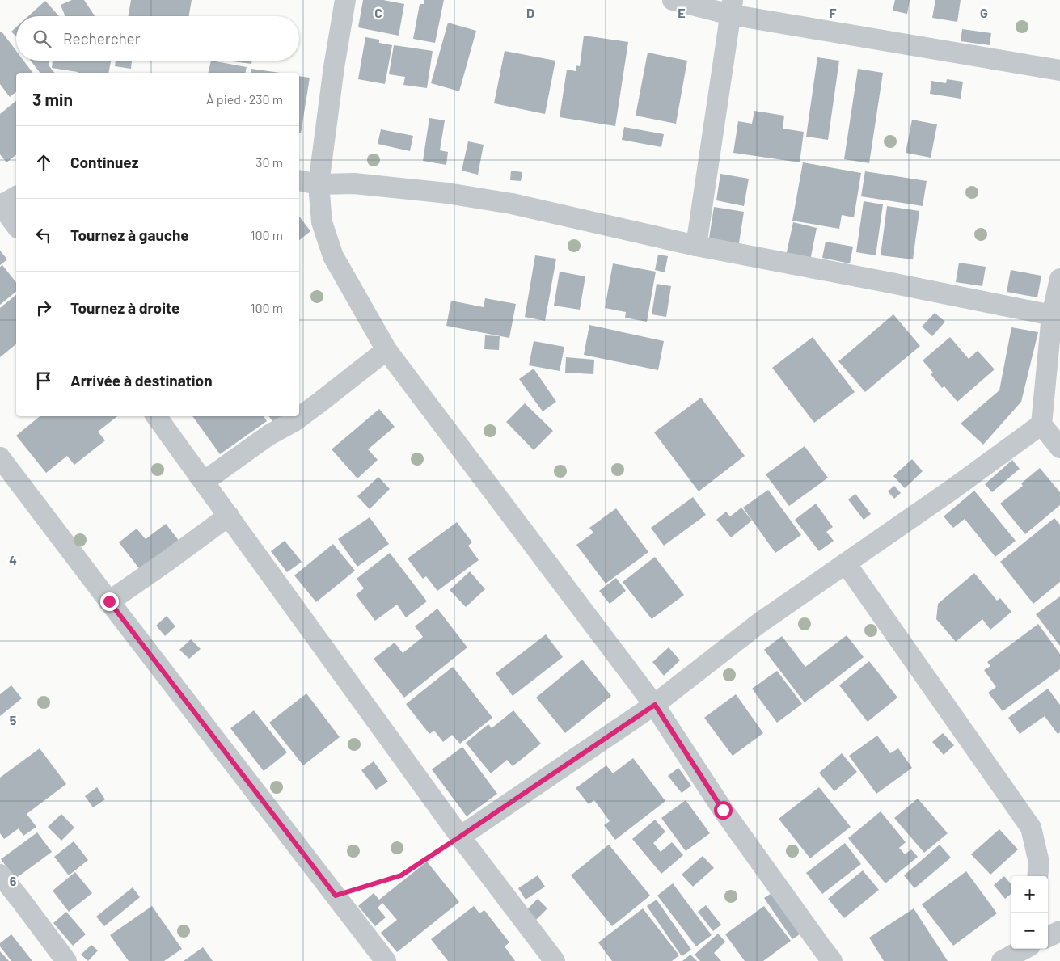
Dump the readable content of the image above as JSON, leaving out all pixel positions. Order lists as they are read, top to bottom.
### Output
{
  "page": {
    "search": "Rechercher",
    "heading": ["3 min", "À pied · 230 m"],
    "list": [
      ["Continuez", "30 m"],
      ["Tournez à gauche", "100 m"],
      ["Tournez à droite", "100 m"],
      "Arrivée à destination"
    ],
    "map_buttons": ["+", "−"]
  },
  "grid": {
    "columns": [
      "C",
      "D",
      "E",
      "F",
      "G"
    ],
    "rows": ["4", "5", "6"]
  }
}
